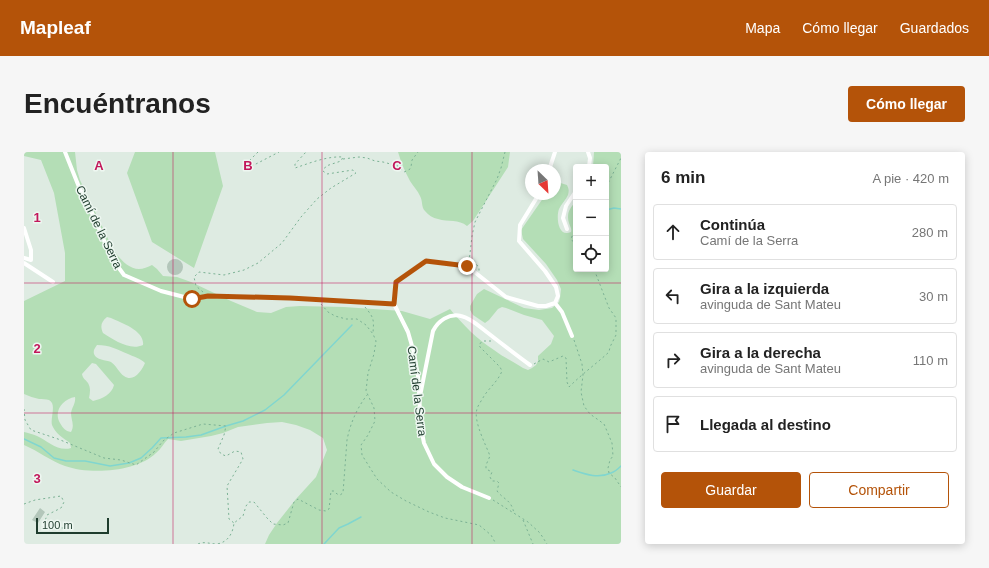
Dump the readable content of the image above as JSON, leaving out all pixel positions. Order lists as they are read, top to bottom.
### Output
{
  "streets": {
    "street": ["Camí de la Serra"]
  },
  "scale_bar": "100 m",
  "north": "bottom right",
  "page": {
    "header": "Mapleaf",
    "nav": ["Mapa", "Cómo llegar", "Guardados"],
    "buttons": [
      "Cómo llegar",
      ["Guardar", "Compartir"]
    ],
    "title": "Encuéntranos",
    "heading": ["6 min", "A pie · 420 m"],
    "map_buttons": ["+", "−"],
    "list": [
      ["Continúa", "Camí de la Serra", "280 m"],
      ["Gira a la izquierda", "avinguda de Sant Mateu", "30 m"],
      ["Gira a la derecha", "avinguda de Sant Mateu", "110 m"],
      "Llegada al destino"
    ],
    "scale": "100 m"
  },
  "grid": {
    "columns": ["A", "B", "C"],
    "rows": ["1", "2", "3"]
  }
}
